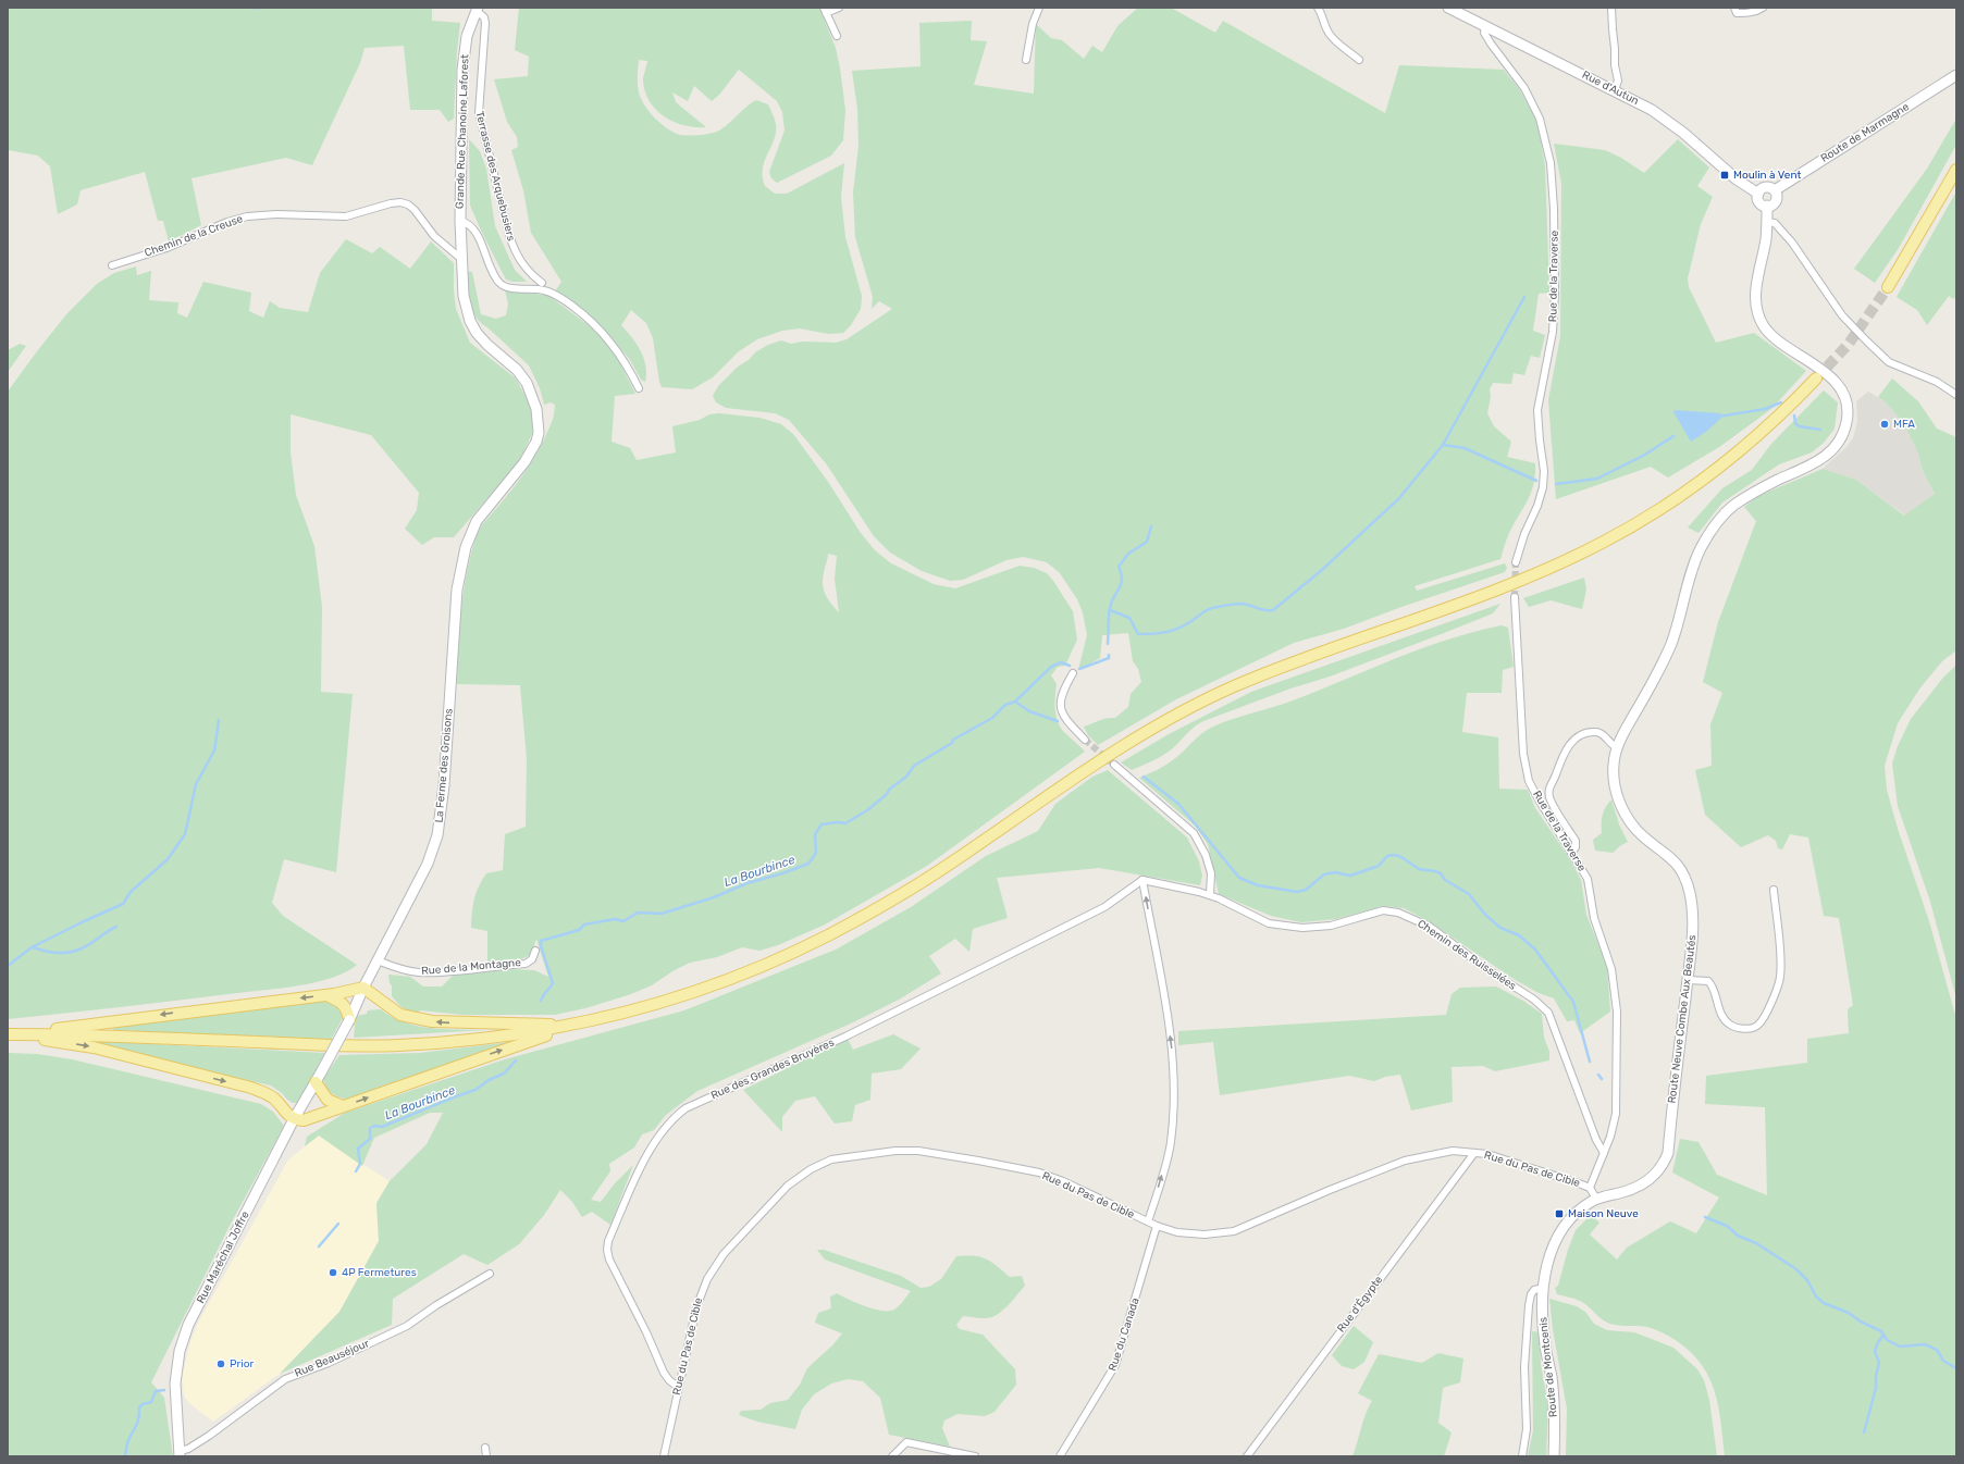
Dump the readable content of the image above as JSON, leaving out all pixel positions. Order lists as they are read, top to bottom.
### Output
{
  "streets": {
    "main road": [
      "Rue d'Autun",
      "Grande Rue Chanoine Laforest",
      "Route de Marmagne",
      "La Ferme des Groisons",
      "Route Neuve Combe Aux Beautés",
      "Rue Maréchal Joffre",
      "Route de Montcenis"
    ],
    "street": [
      "Terrasse des Arquebusiers",
      "Chemin de la Creuse",
      "Rue de la Traverse",
      "Chemin des Ruisselées",
      "Rue de la Montagne",
      "Rue des Grandes Bruyères",
      "Rue du Pas de Cible",
      "Rue d'Égypte",
      "Rue du Canada",
      "Rue Beauséjour"
    ]
  },
  "crossings": [
    ["Rue d'Autun", "Route de Marmagne"],
    ["Rue d'Autun", "Rue de la Traverse"],
    ["Rue d'Autun", "Route Neuve Combe Aux Beautés"],
    ["Grande Rue Chanoine Laforest", "Terrasse des Arquebusiers"],
    ["Grande Rue Chanoine Laforest", "Chemin de la Creuse"],
    ["Grande Rue Chanoine Laforest", "La Ferme des Groisons"],
    ["Route de Marmagne", "Route Neuve Combe Aux Beautés"],
    ["Rue de la Traverse", "Chemin des Ruisselées"],
    ["Rue de la Traverse", "Rue du Pas de Cible"],
    ["La Ferme des Groisons", "Rue de la Montagne"],
    ["La Ferme des Groisons", "Rue Maréchal Joffre"],
    ["Chemin des Ruisselées", "Rue des Grandes Bruyères"],
    ["Route Neuve Combe Aux Beautés", "Rue du Pas de Cible"],
    ["Route Neuve Combe Aux Beautés", "Route de Montcenis"],
    ["Rue des Grandes Bruyères", "Rue du Pas de Cible"],
    ["Rue du Pas de Cible", "Rue d'Égypte"],
    ["Rue du Pas de Cible", "Rue du Canada"],
    ["Rue du Pas de Cible", "Route de Montcenis"],
    ["Rue Maréchal Joffre", "Rue Beauséjour"]
  ],
  "water": ["La Bourbince"],
  "places": {
    "transit": ["Moulin à Vent", "Maison Neuve"],
    "other": ["MFA", "4P Fermetures", "Prior"]
  }
}
